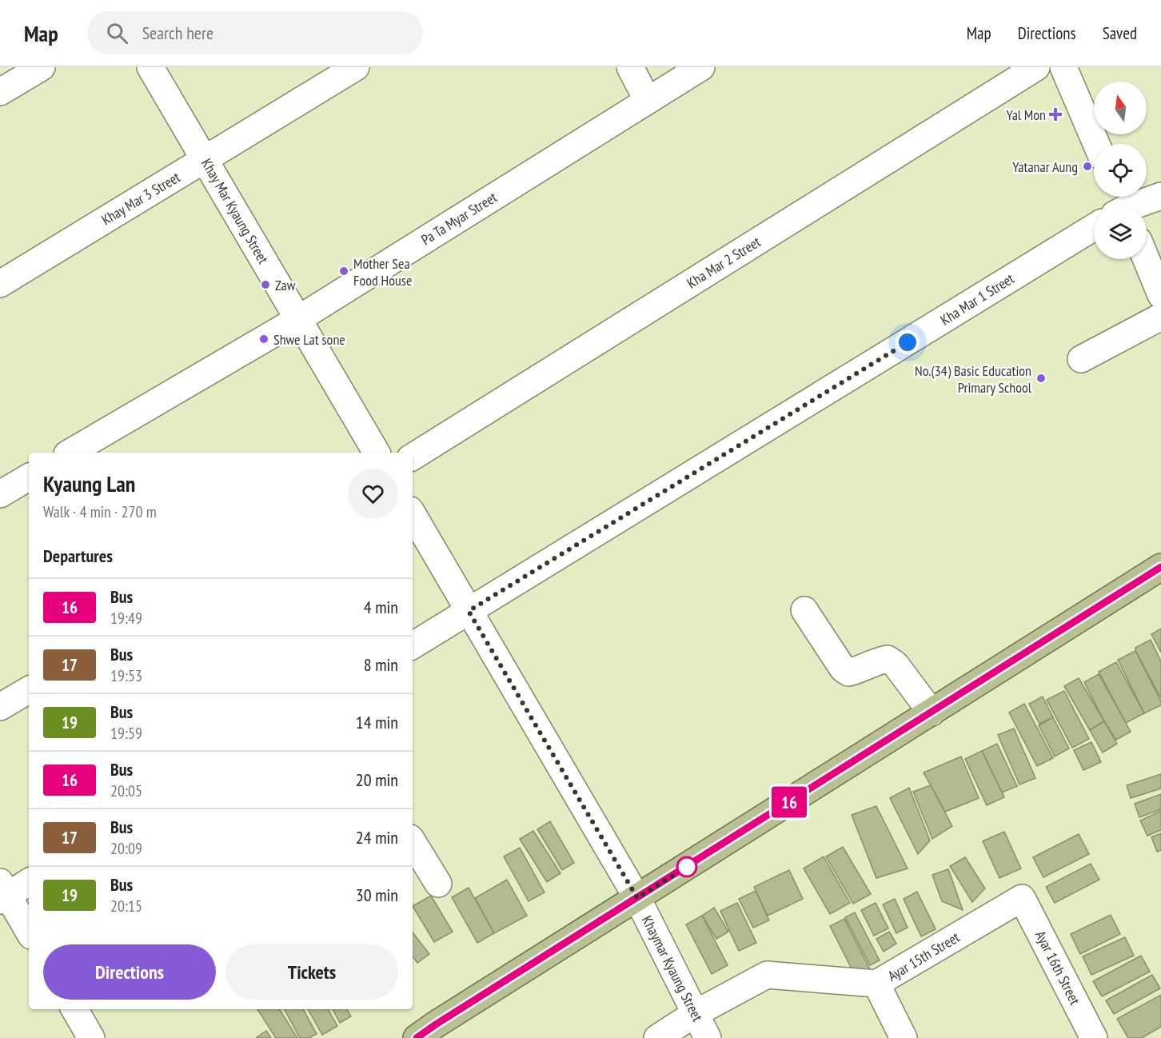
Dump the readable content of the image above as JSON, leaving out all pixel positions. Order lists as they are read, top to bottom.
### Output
{
  "streets": {
    "street": [
      "Khay Mar 3 Street",
      "Khay Mar Kyaung Street",
      "Pa Ta Myar Street",
      "Kha Mar 2 Street",
      "Kha Mar 1 Street",
      "Ayar 15th Street",
      "Ayar 16th Street",
      "Khaymar Kyaung Street"
    ]
  },
  "crossings": [
    ["Khay Mar 3 Street", "Khay Mar Kyaung Street"],
    ["Khay Mar Kyaung Street", "Pa Ta Myar Street"],
    ["Ayar 15th Street", "Ayar 16th Street"]
  ],
  "places": {
    "health": ["Yal Mon"],
    "other": [
      "Yatanar Aung",
      "Mother Sea Food House",
      "Zaw",
      "Shwe Lat sone",
      "No.(34) Basic Education Primary School"
    ]
  },
  "lines": ["bus line 16"],
  "north": "top",
  "page": {
    "header": "Map",
    "search": "Search here",
    "nav": ["Map", "Directions", "Saved"],
    "on_map": "16",
    "heading": [
      ["Kyaung Lan", "Walk · 4 min · 270 m"],
      "Departures"
    ],
    "list": [
      {
        "mark": "16",
        "name": "Bus",
        "note": "19:49",
        "value": "4 min"
      },
      {
        "mark": "17",
        "name": "Bus",
        "note": "19:53",
        "value": "8 min"
      },
      {
        "mark": "19",
        "name": "Bus",
        "note": "19:59",
        "value": "14 min"
      },
      {
        "mark": "16",
        "name": "Bus",
        "note": "20:05",
        "value": "20 min"
      },
      {
        "mark": "17",
        "name": "Bus",
        "note": "20:09",
        "value": "24 min"
      },
      {
        "mark": "19",
        "name": "Bus",
        "note": "20:15",
        "value": "30 min"
      }
    ],
    "buttons": ["Directions", "Tickets"]
  }
}
